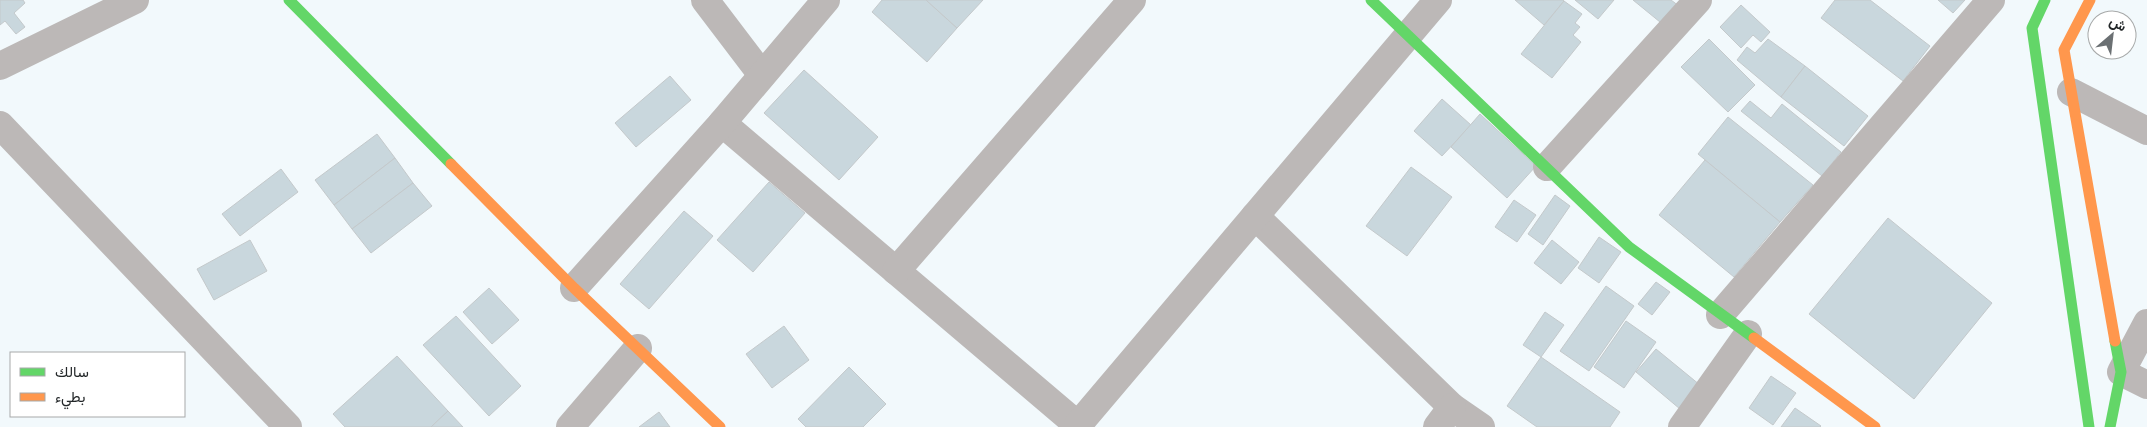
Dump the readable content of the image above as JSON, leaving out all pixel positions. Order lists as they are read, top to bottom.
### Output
{
  "legend": ["سالك", "بطيء"],
  "north": "top right"
}
